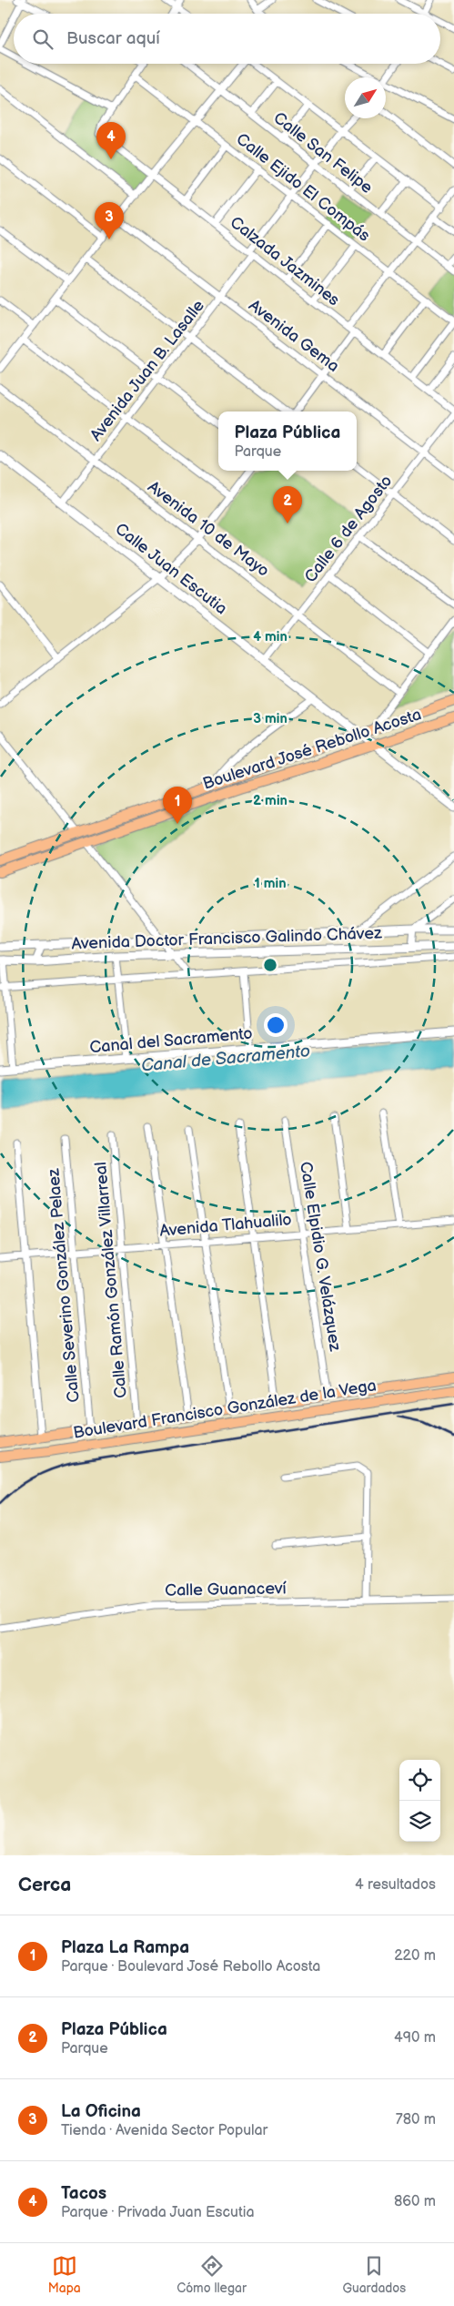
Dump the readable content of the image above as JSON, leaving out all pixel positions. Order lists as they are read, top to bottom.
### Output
{
  "streets": {
    "main road": ["Boulevard José Rebollo Acosta", "Boulevard Francisco González de la Vega"],
    "street": [
      "Calle San Felipe",
      "Calle Ejido El Compás",
      "Calzada Jazmines",
      "Avenida Gema",
      "Avenida Juan B. Lasalle",
      "Avenida 10 de Mayo",
      "Calle 6 de Agosto",
      "Calle Juan Escutia",
      "Avenida Doctor Francisco Galindo Chávez",
      "Canal del Sacramento",
      "Avenida Tlahualilo",
      "Calle Elpidio G. Velázquez",
      "Calle Ramón González Villarreal",
      "Calle Severino González Pelaez",
      "Calle Guanaceví"
    ]
  },
  "crossings": [
    ["Calle San Felipe", "Avenida Juan B. Lasalle"],
    ["Calle Ejido El Compás", "Avenida Juan B. Lasalle"],
    ["Calzada Jazmines", "Avenida Juan B. Lasalle"],
    ["Avenida Gema", "Avenida Juan B. Lasalle"],
    ["Avenida Gema", "Calle 6 de Agosto"],
    ["Avenida Juan B. Lasalle", "Avenida 10 de Mayo"],
    ["Avenida Juan B. Lasalle", "Calle Juan Escutia"],
    ["Avenida 10 de Mayo", "Calle 6 de Agosto"],
    ["Calle 6 de Agosto", "Calle Juan Escutia"],
    ["Calle Juan Escutia", "Boulevard José Rebollo Acosta"],
    ["Avenida Tlahualilo", "Calle Elpidio G. Velázquez"],
    ["Avenida Tlahualilo", "Calle Ramón González Villarreal"],
    ["Avenida Tlahualilo", "Calle Severino González Pelaez"],
    ["Calle Elpidio G. Velázquez", "Boulevard Francisco González de la Vega"],
    ["Calle Ramón González Villarreal", "Boulevard Francisco González de la Vega"],
    ["Calle Severino González Pelaez", "Boulevard Francisco González de la Vega"]
  ],
  "water": ["Canal de Sacramento"],
  "north": "top right",
  "page": {
    "search": "Buscar aquí",
    "pins": [
      "4",
      "3",
      "2",
      "1"
    ],
    "popup": ["Plaza Pública", "Parque"],
    "heading": ["Cerca", "4 resultados"],
    "list": [
      {
        "mark": "1",
        "name": "Plaza La Rampa",
        "note": "Parque · Boulevard José Rebollo Acosta",
        "value": "220 m"
      },
      {
        "mark": "2",
        "name": "Plaza Pública",
        "note": "Parque",
        "value": "490 m"
      },
      {
        "mark": "3",
        "name": "La Oficina",
        "note": "Tienda · Avenida Sector Popular",
        "value": "780 m"
      },
      {
        "mark": "4",
        "name": "Tacos",
        "note": "Parque · Privada Juan Escutia",
        "value": "860 m"
      }
    ],
    "nav": ["Mapa", "Cómo llegar", "Guardados"]
  },
  "rings": [
    "4 min",
    "3 min",
    "2 min",
    "1 min"
  ]
}
